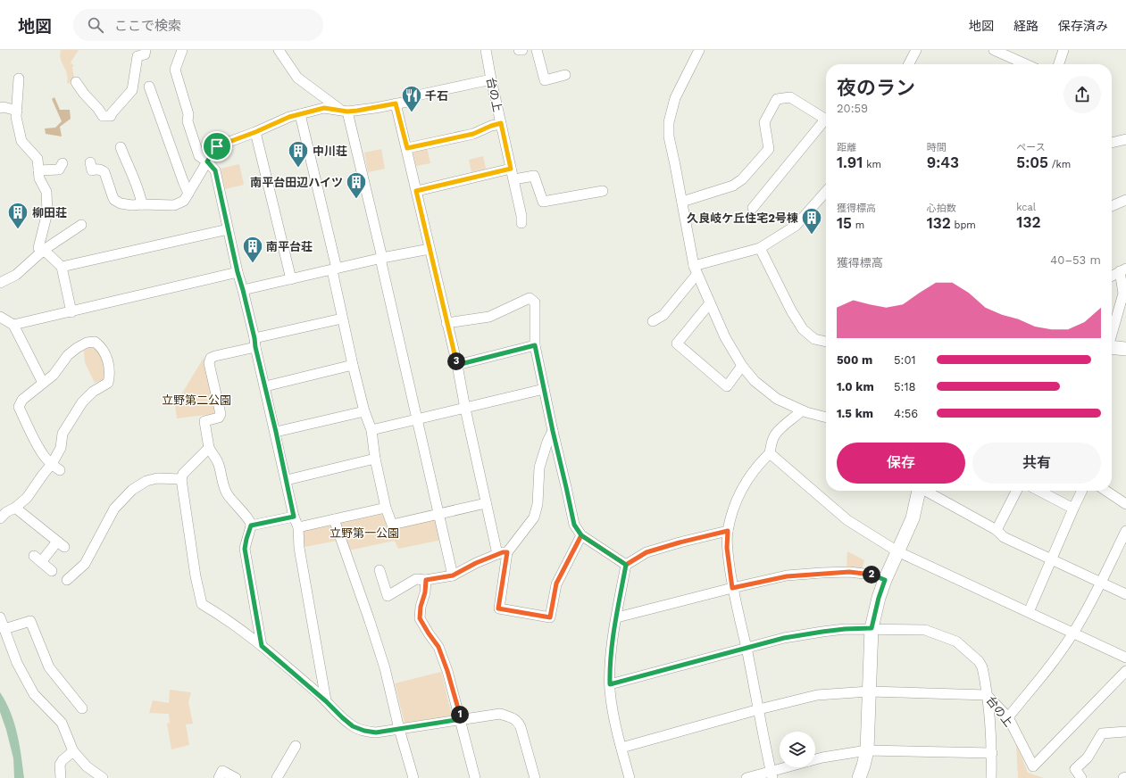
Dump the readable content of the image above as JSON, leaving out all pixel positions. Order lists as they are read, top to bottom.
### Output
{
  "streets": {
    "street": ["台の上"]
  },
  "parks": ["立野第二公園", "立野第一公園"],
  "places": {
    "restaurant": ["千石"],
    "building": [
      "中川荘",
      "南平台田辺ハイツ",
      "柳田荘",
      "久良岐ケ丘住宅2号棟",
      "南平台荘"
    ]
  },
  "page": {
    "header": "地図",
    "search": "ここで検索",
    "nav": ["地図", "経路", "保存済み"],
    "heading": ["夜のラン", "20:59"],
    "stats": [
      ["距離", "1.91 km"],
      ["時間", "9:43"],
      ["ペース", "5:05 /km"],
      ["獲得標高", "15 m"],
      ["心拍数", "132 bpm"],
      ["kcal", "132"]
    ],
    "chart": ["獲得標高", "40–53 m"],
    "list": [
      {
        "name": "500 m",
        "note": "5:01"
      },
      {
        "name": "1.0 km",
        "note": "5:18"
      },
      {
        "name": "1.5 km",
        "note": "4:56"
      }
    ],
    "pins": ["3", "2", "1"],
    "buttons": ["保存", "共有"]
  }
}
